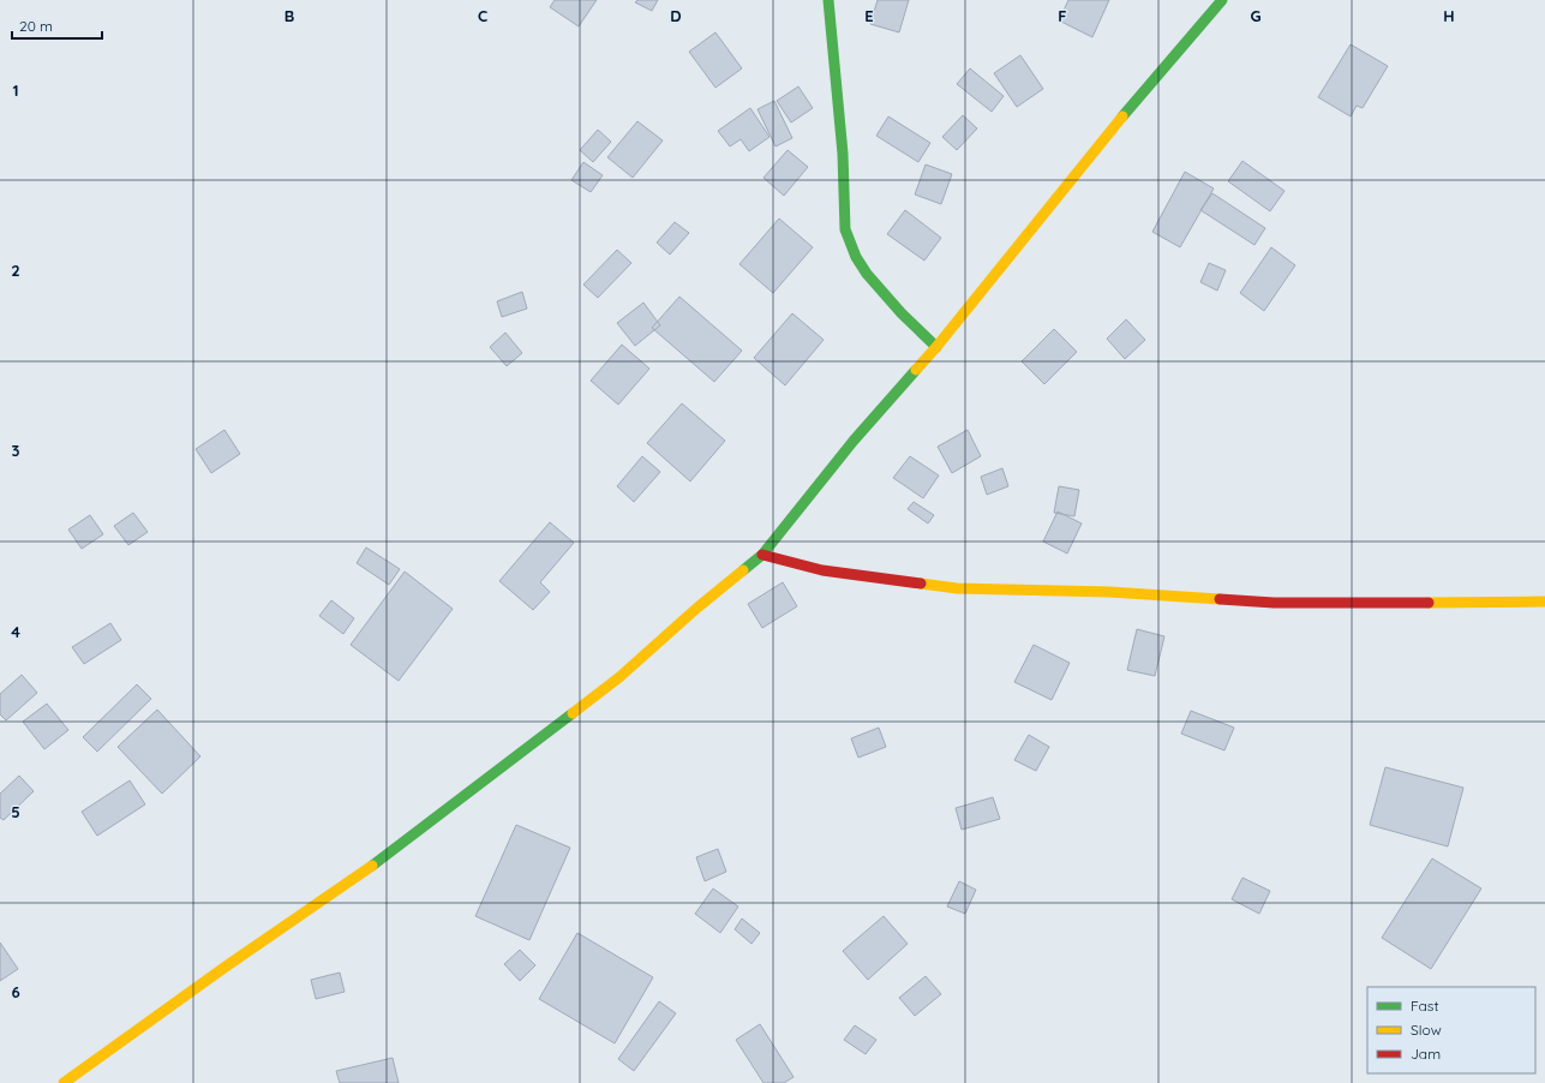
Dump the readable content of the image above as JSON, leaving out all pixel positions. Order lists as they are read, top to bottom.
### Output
{
  "legend": ["Fast", "Slow", "Jam"],
  "scale_bar": "20 m",
  "grid": {
    "columns": [
      "B",
      "C",
      "D",
      "E",
      "F",
      "G",
      "H"
    ],
    "rows": [
      "1",
      "2",
      "3",
      "4",
      "5",
      "6"
    ]
  }
}
